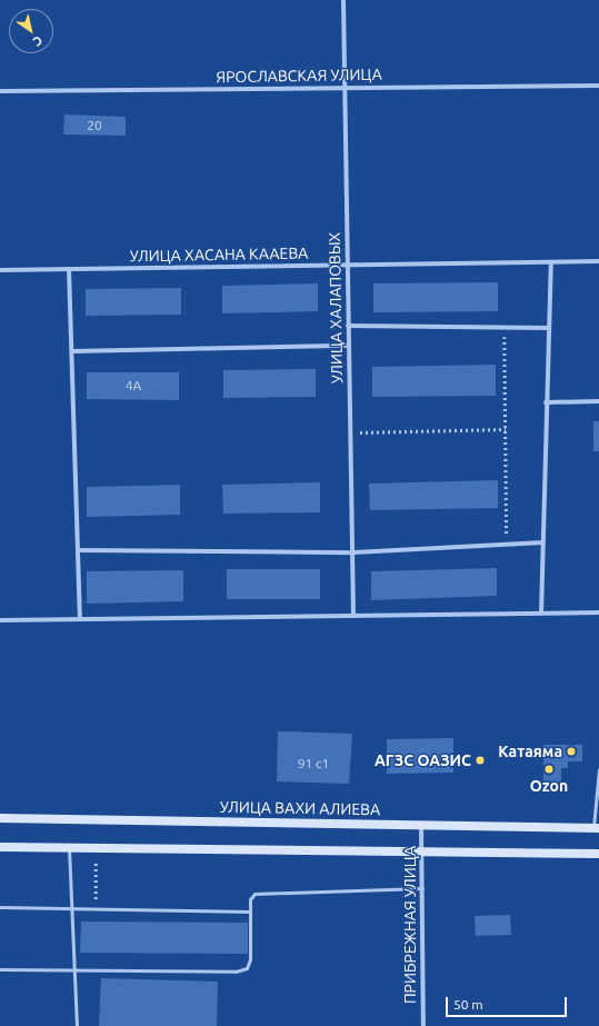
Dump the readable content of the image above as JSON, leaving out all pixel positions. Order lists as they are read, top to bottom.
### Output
{
  "streets": {
    "main road": ["УЛИЦА ВАХИ АЛИЕВА"],
    "street": [
      "ЯРОСЛАВСКАЯ УЛИЦА",
      "УЛИЦА ХАСАНА КААЕВА",
      "УЛИЦА ХАЛАПОВЫХ",
      "ПРИБРЕЖНАЯ УЛИЦА"
    ]
  },
  "crossings": [
    ["ЯРОСЛАВСКАЯ УЛИЦА", "УЛИЦА ХАЛАПОВЫХ"],
    ["УЛИЦА ХАСАНА КААЕВА", "УЛИЦА ХАЛАПОВЫХ"],
    ["УЛИЦА ВАХИ АЛИЕВА", "ПРИБРЕЖНАЯ УЛИЦА"]
  ],
  "places": ["Катаяма", "АГЗС ОАЗИС", "Ozon"],
  "house_numbers": ["20", "4А", "91 с1"],
  "scale_bar": "50 m",
  "north": "bottom right"
}
